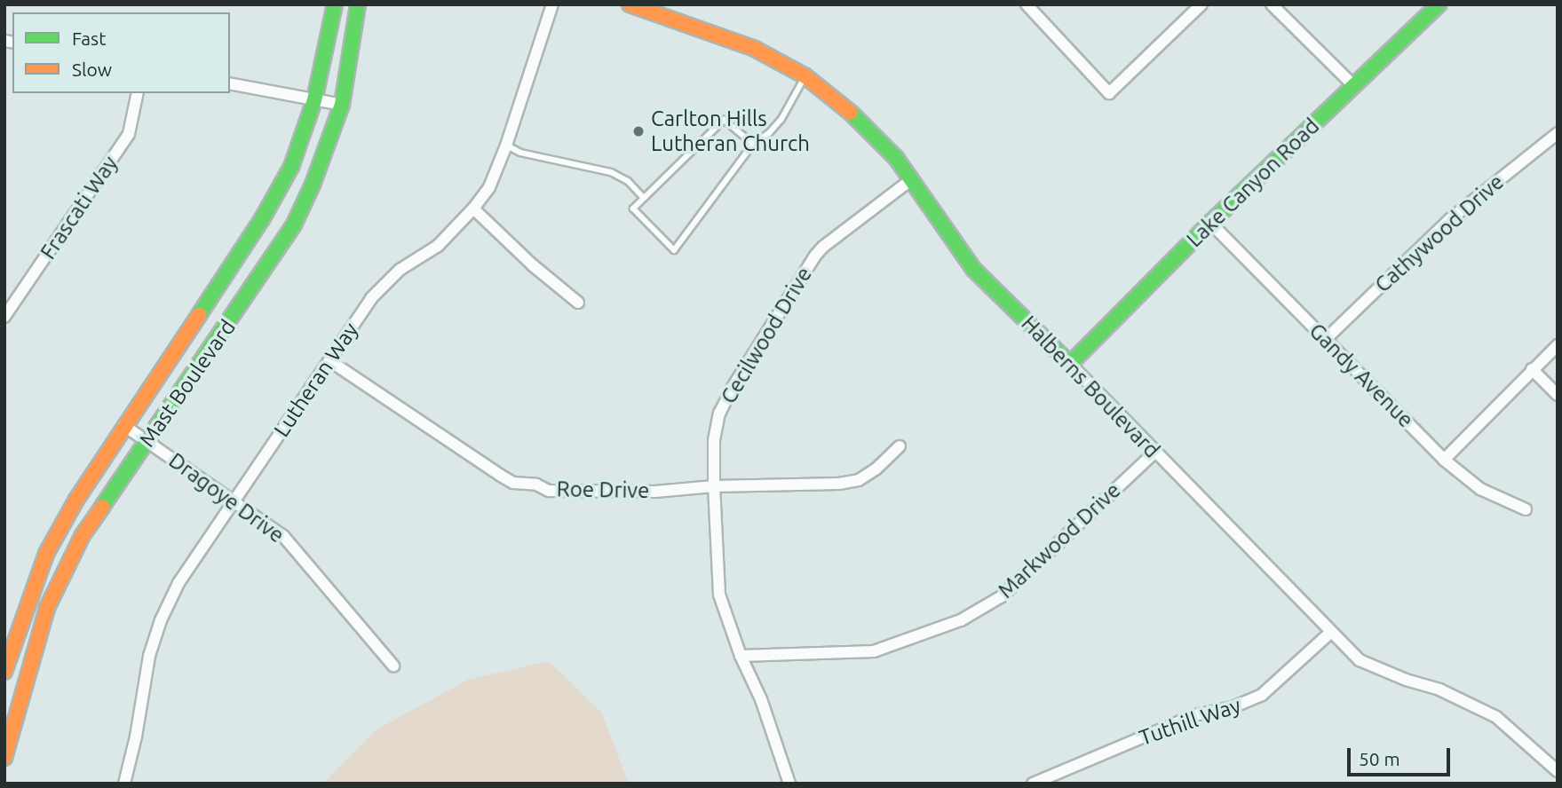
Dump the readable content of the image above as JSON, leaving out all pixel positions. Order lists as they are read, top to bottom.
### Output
{
  "streets": {
    "main road": ["Lake Canyon Road", "Mast Boulevard", "Halberns Boulevard"],
    "street": [
      "Frascati Way",
      "Cathywood Drive",
      "Cecilwood Drive",
      "Gandy Avenue",
      "Lutheran Way",
      "Roe Drive",
      "Dragoye Drive",
      "Markwood Drive",
      "Tuthill Way"
    ]
  },
  "crossings": [
    ["Lake Canyon Road", "Gandy Avenue"],
    ["Lake Canyon Road", "Halberns Boulevard"],
    ["Cathywood Drive", "Gandy Avenue"],
    ["Cecilwood Drive", "Halberns Boulevard"],
    ["Cecilwood Drive", "Roe Drive"],
    ["Cecilwood Drive", "Markwood Drive"],
    ["Lutheran Way", "Roe Drive"],
    ["Lutheran Way", "Dragoye Drive"],
    ["Mast Boulevard", "Dragoye Drive"],
    ["Halberns Boulevard", "Markwood Drive"],
    ["Halberns Boulevard", "Tuthill Way"]
  ],
  "places": ["Carlton Hills Lutheran Church"],
  "legend": ["Fast", "Slow"],
  "scale_bar": "50 m"
}
